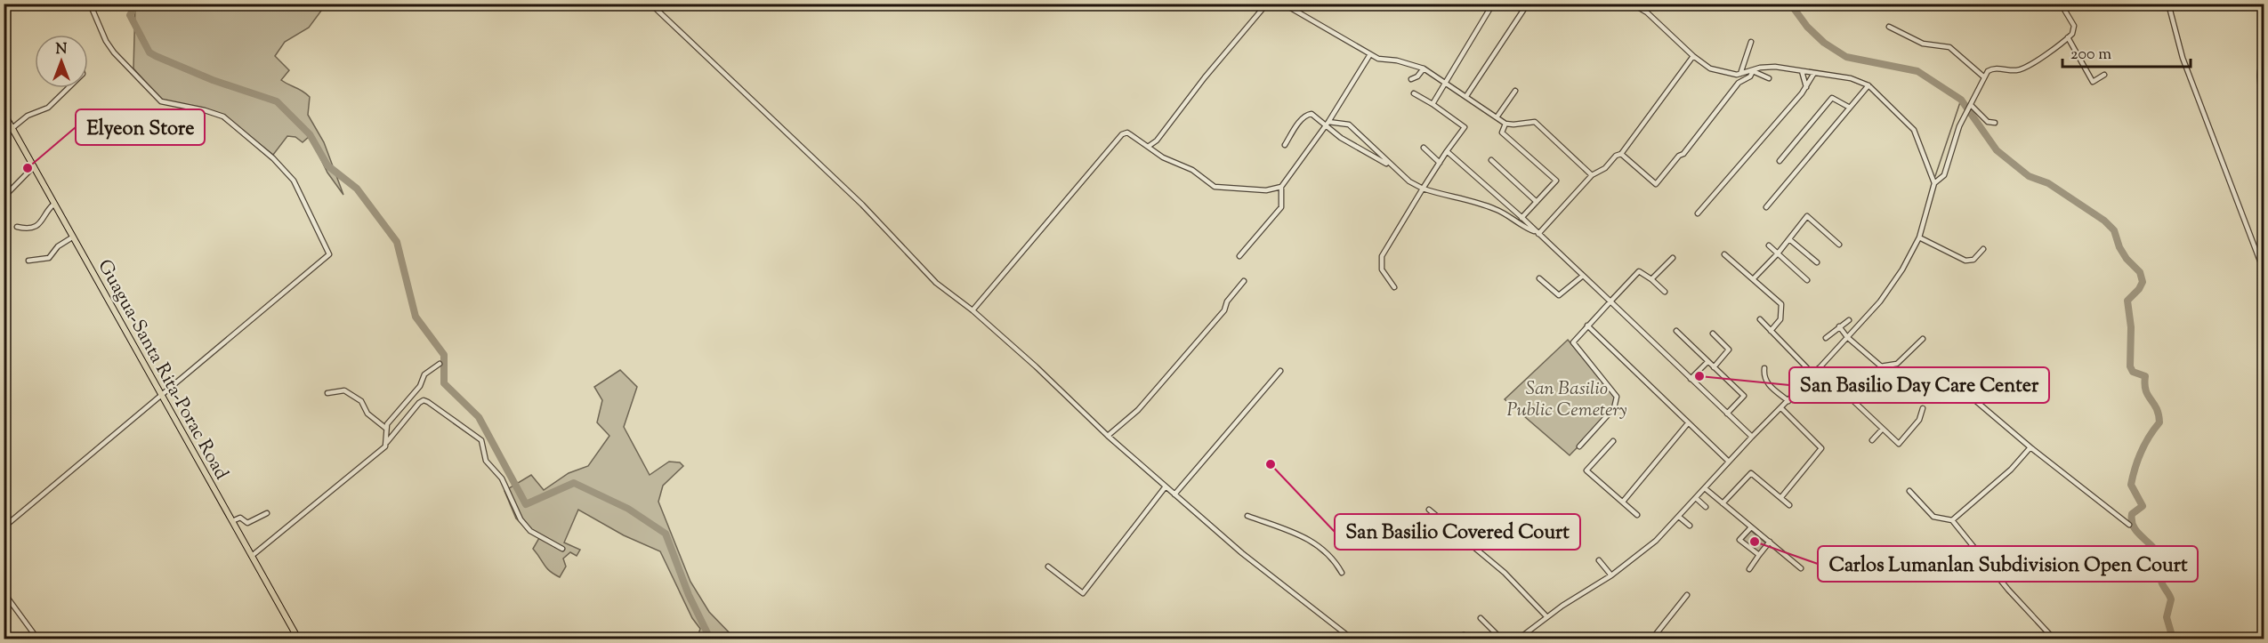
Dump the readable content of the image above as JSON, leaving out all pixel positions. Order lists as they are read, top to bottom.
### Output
{
  "streets": {
    "main road": ["Guagua-Santa Rita-Porac Road"]
  },
  "parks": ["San Basilio Public Cemetery"],
  "places": [
    "Elyeon Store",
    "San Basilio Day Care Center",
    "San Basilio Covered Court",
    "Carlos Lumanlan Subdivision Open Court"
  ],
  "scale_bar": "200 m",
  "north": "top"
}
